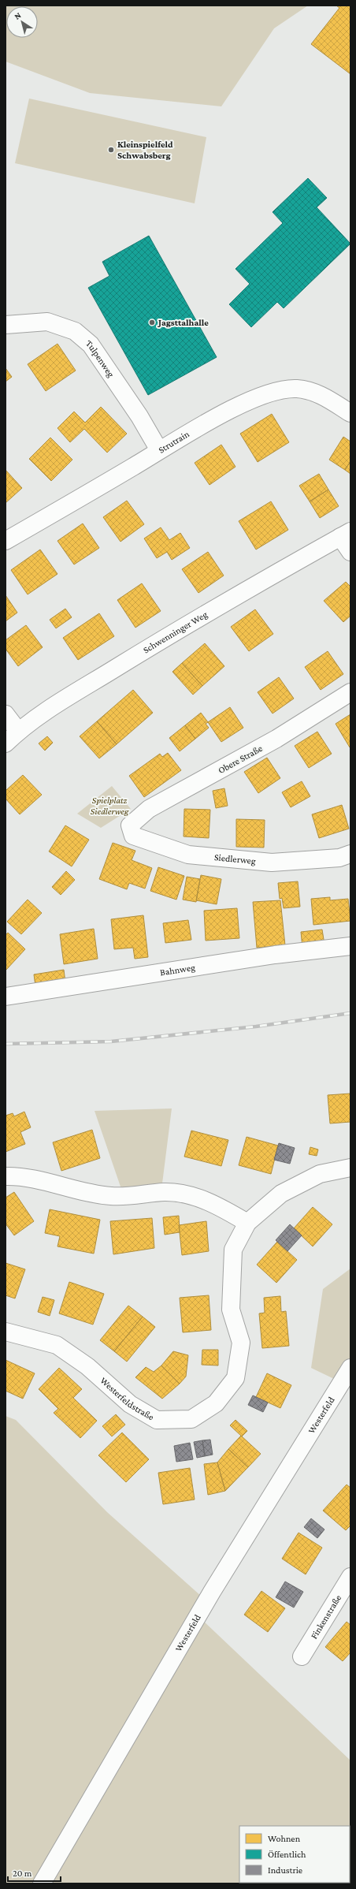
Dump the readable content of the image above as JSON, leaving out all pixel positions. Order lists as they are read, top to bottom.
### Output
{
  "streets": {
    "street": [
      "Tulpenweg",
      "Strutrain",
      "Schwenninger Weg",
      "Obere Straße",
      "Siedlerweg",
      "Bahnweg",
      "Westerfeldstraße",
      "Westerfeld",
      "Finkenstraße"
    ]
  },
  "crossings": [
    ["Tulpenweg", "Strutrain"],
    ["Obere Straße", "Siedlerweg"]
  ],
  "parks": ["Spielplatz Siedlerweg"],
  "places": ["Kleinspielfeld Schwabsberg", "Jagsttalhalle"],
  "legend": ["Wohnen", "Öffentlich", "Industrie"],
  "scale_bar": "20 m",
  "north": "top left"
}
